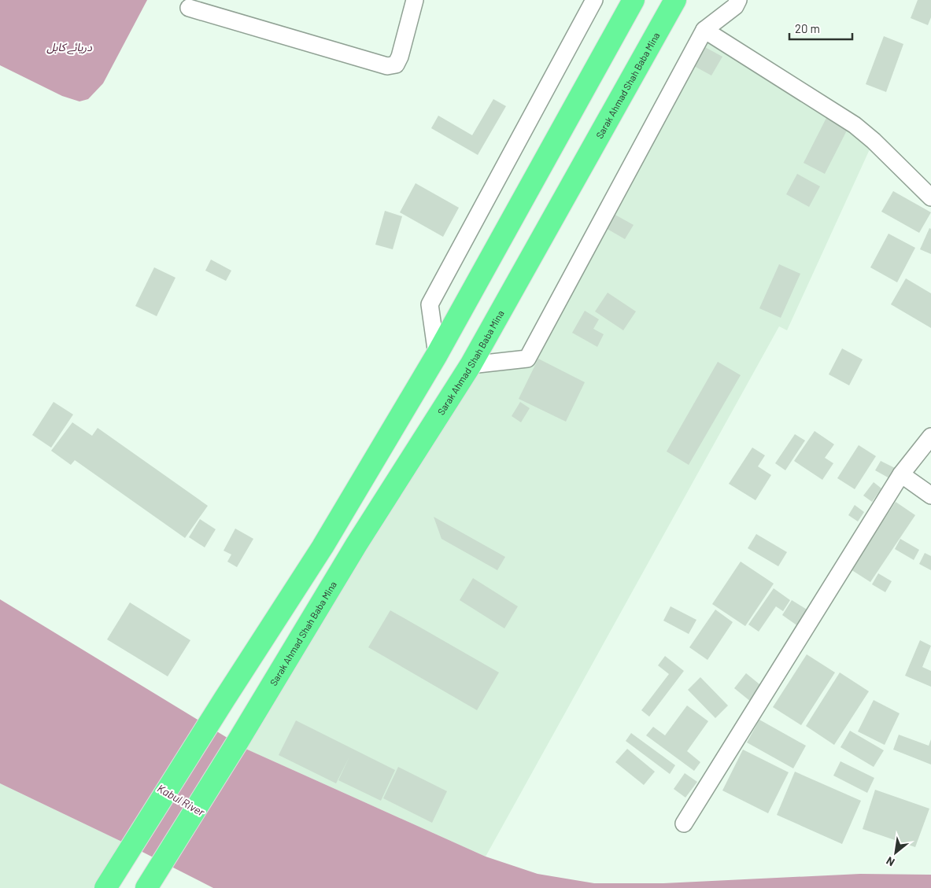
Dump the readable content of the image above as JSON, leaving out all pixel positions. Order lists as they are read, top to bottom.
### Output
{
  "streets": {
    "highway": ["Sarak Ahmad Shah Baba Mina"]
  },
  "water": ["دریائے کابل", "Kabul River"],
  "scale_bar": "20 m",
  "north": "bottom left"
}
